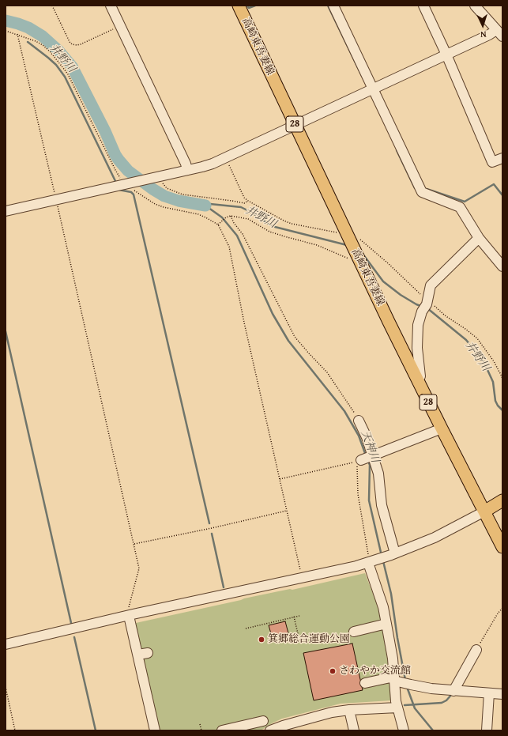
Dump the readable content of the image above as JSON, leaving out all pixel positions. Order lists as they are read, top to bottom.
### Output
{
  "streets": {
    "main road": ["高崎東吾妻線", "28"]
  },
  "water": ["井野川", "天神川"],
  "places": ["箕郷総合運動公園", "さわやか交流館"],
  "north": "bottom"
}
